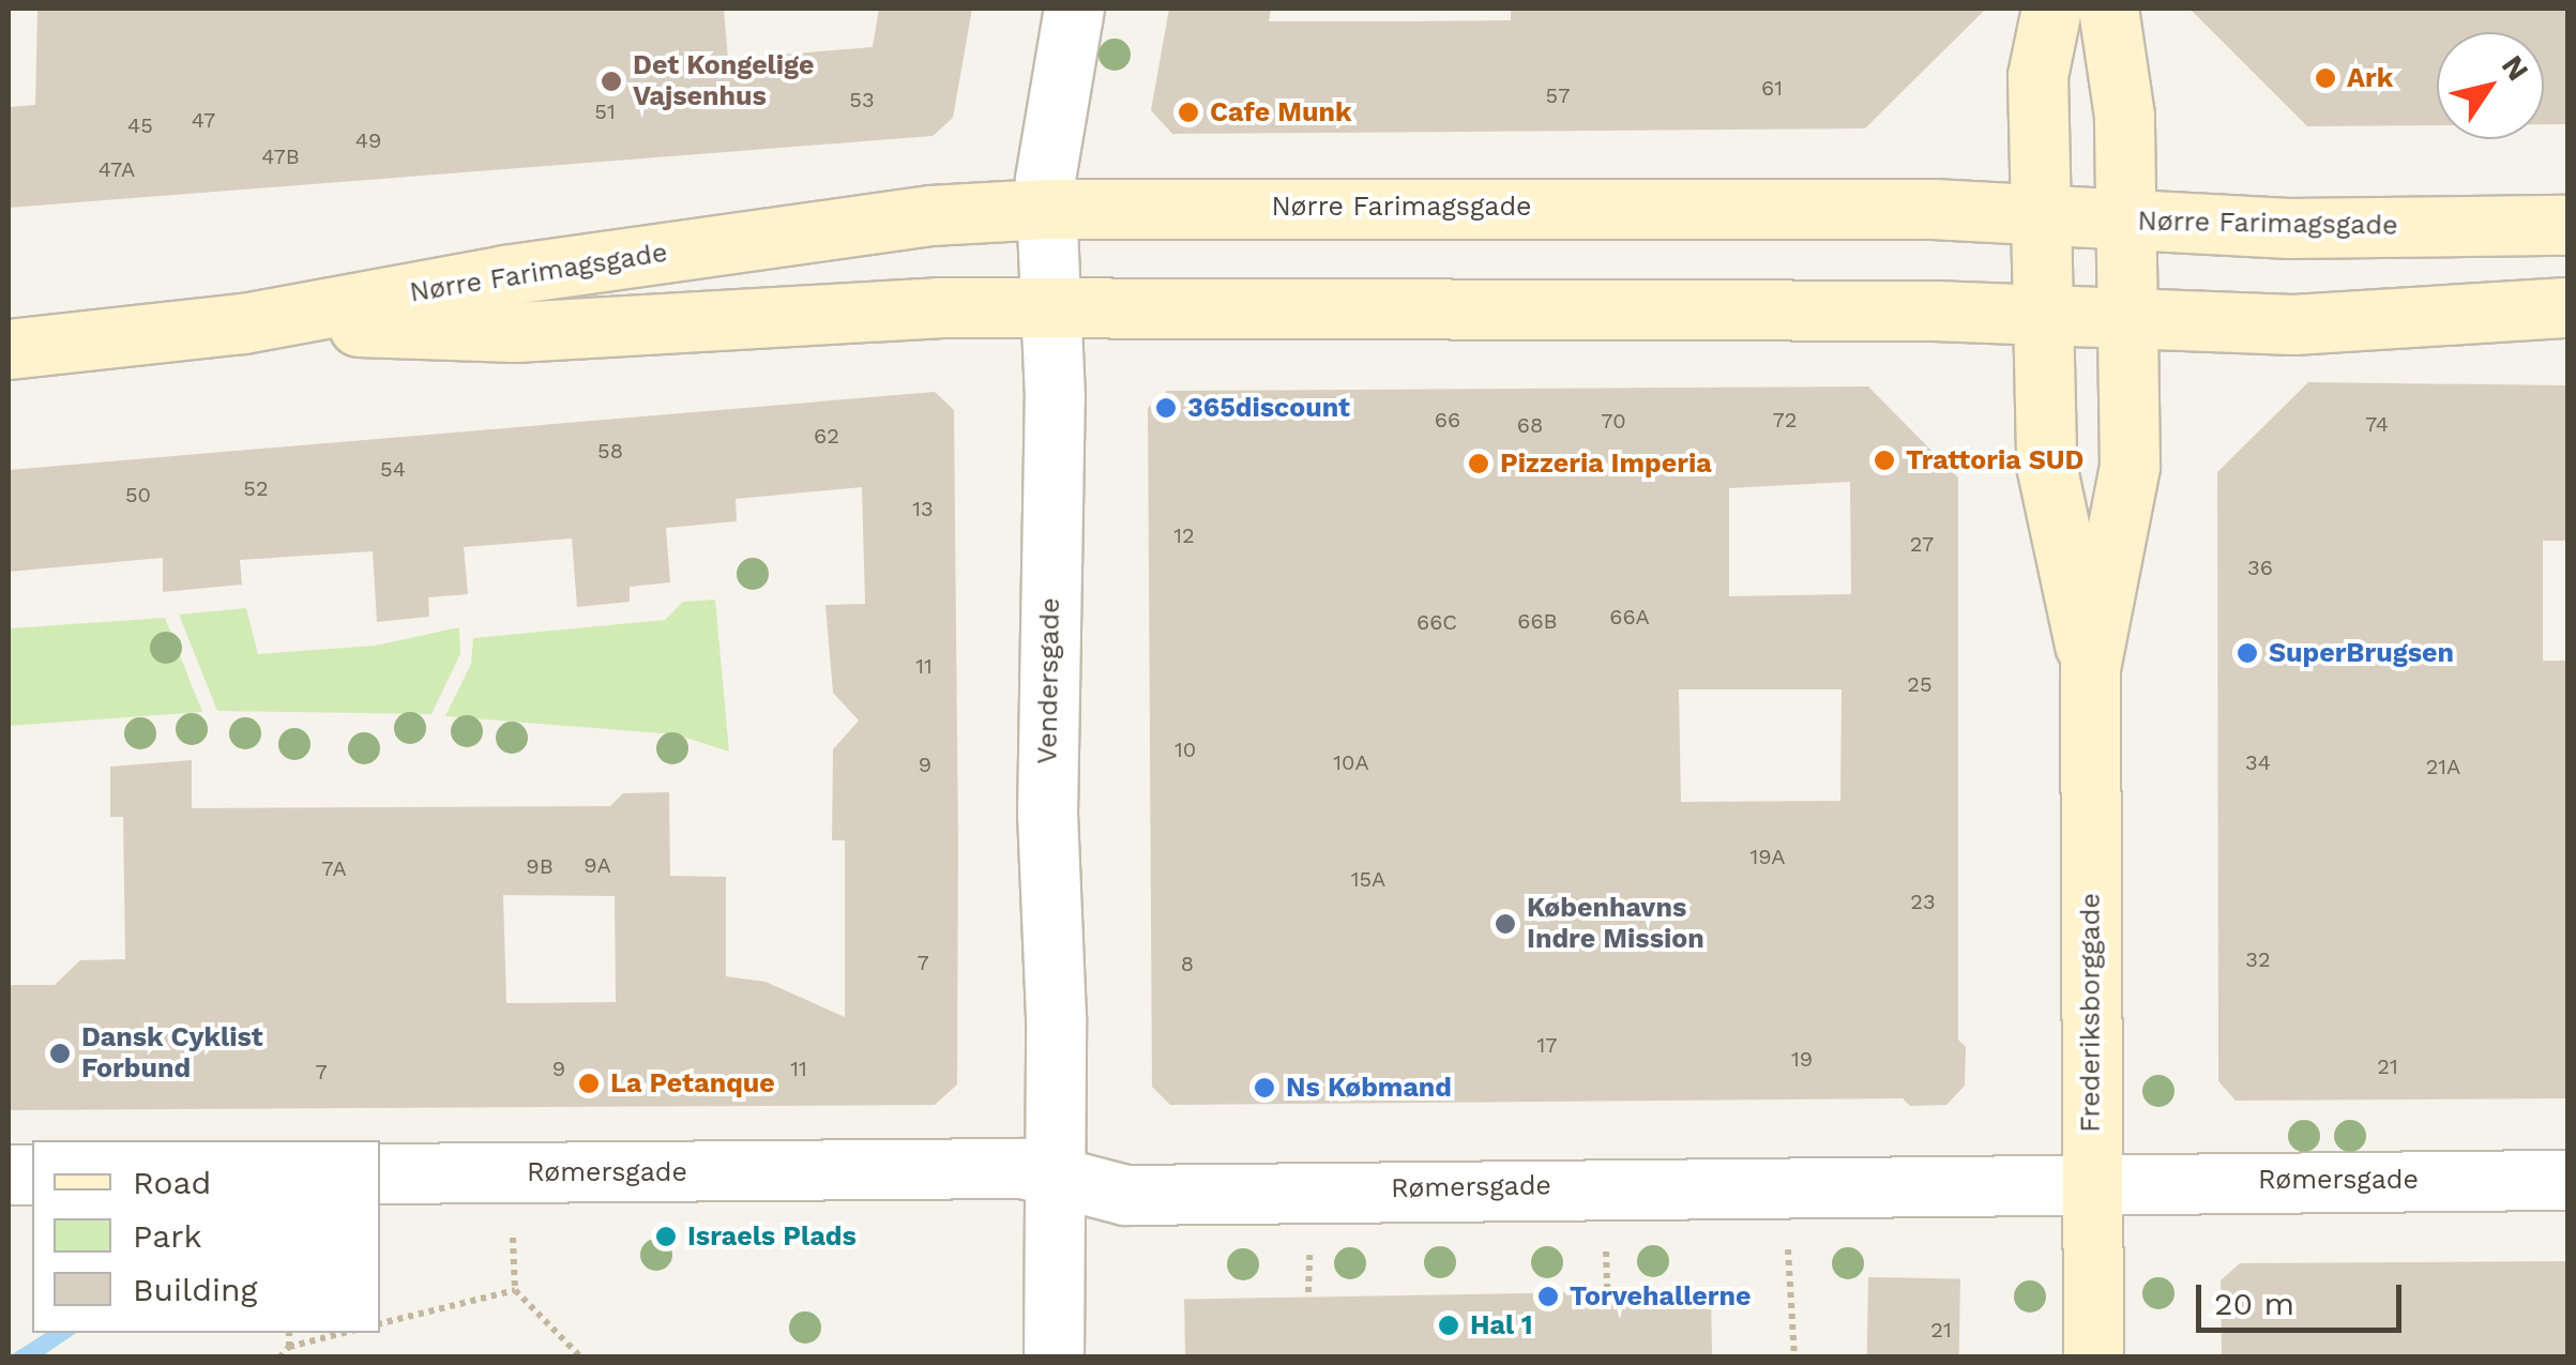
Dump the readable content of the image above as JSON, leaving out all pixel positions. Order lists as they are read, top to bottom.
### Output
{
  "streets": {
    "street": [
      "Nørre Farimagsgade",
      "Vendersgade",
      "Frederiksborggade",
      "Rømersgade"
    ]
  },
  "crossings": [
    ["Nørre Farimagsgade", "Vendersgade"],
    ["Nørre Farimagsgade", "Frederiksborggade"],
    ["Vendersgade", "Rømersgade"],
    ["Frederiksborggade", "Rømersgade"]
  ],
  "places": [
    "Ark",
    "Det Kongelige Vajsenhus",
    "Cafe Munk",
    "365discount",
    "Trattoria SUD",
    "Pizzeria Imperia",
    "SuperBrugsen",
    "Københavns Indre Mission",
    "Dansk Cyklist Forbund",
    "La Petanque",
    "Ns Købmand",
    "Israels Plads",
    "Torvehallerne",
    "Hal 1"
  ],
  "house_numbers": [
    "61",
    "57",
    "53",
    "51",
    "47",
    "45",
    "49",
    "47B",
    "47A",
    "66",
    "72",
    "70",
    "74",
    "68",
    "62",
    "58",
    "54",
    "52",
    "50",
    "13",
    "12",
    "27",
    "36",
    "66A",
    "66B",
    "66C",
    "11",
    "25",
    "10",
    "10A",
    "34",
    "9",
    "21A",
    "19A",
    "9A",
    "9B",
    "7A",
    "15A",
    "23",
    "32",
    "7",
    "8",
    "17",
    "19",
    "21",
    "9",
    "11",
    "7",
    "21"
  ],
  "legend": ["Road", "Park", "Building"],
  "scale_bar": "20 m",
  "north": "top right"
}
